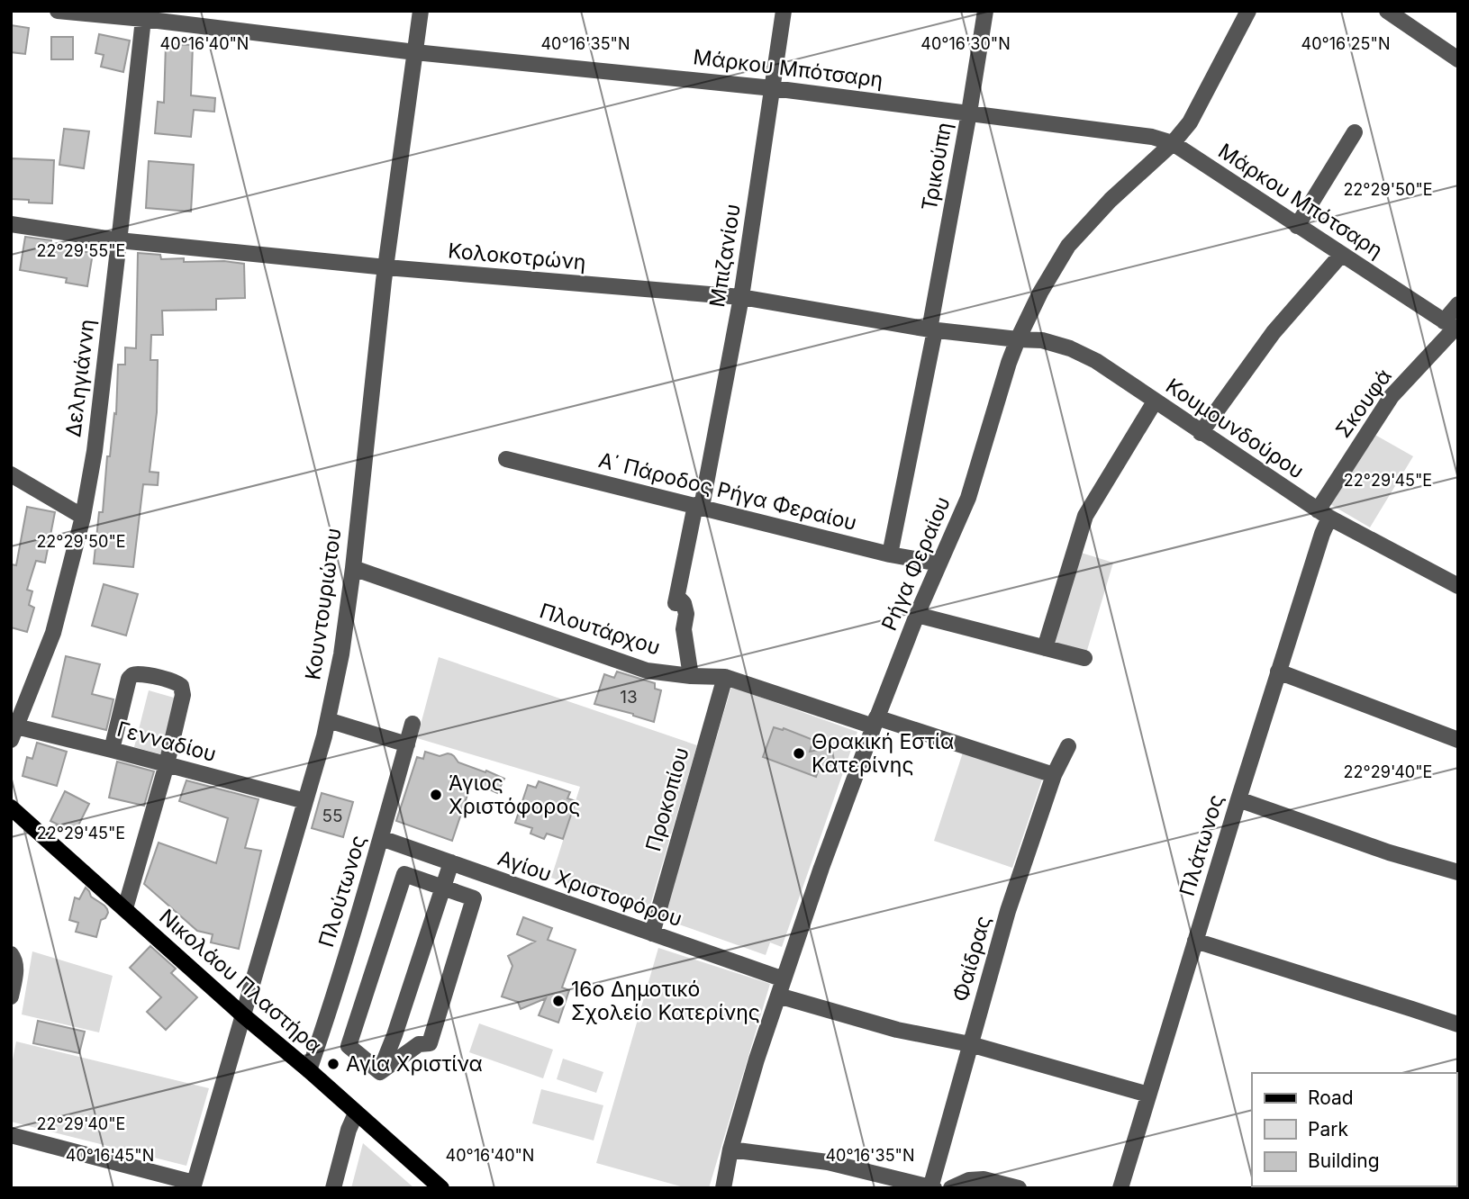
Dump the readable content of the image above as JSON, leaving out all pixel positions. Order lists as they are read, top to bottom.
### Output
{
  "streets": {
    "main road": ["Νικολάου Πλαστήρα"],
    "street": [
      "Μάρκου Μπότσαρη",
      "Τρικούπη",
      "Μπιζανίου",
      "Κολοκοτρώνη",
      "Δεληγιάννη",
      "Σκουφά",
      "Κουμουνδούρου",
      "Α΄ Πάροδος Ρήγα Φεραίου",
      "Ρήγα Φεραίου",
      "Κουντουριώτου",
      "Πλουτάρχου",
      "Γενναδίου",
      "Προκοπίου",
      "Πλάτωνος",
      "Αγίου Χριστοφόρου",
      "Πλούτωνος",
      "Φαίδρας"
    ]
  },
  "crossings": [
    ["Μάρκου Μπότσαρη", "Τρικούπη"],
    ["Μάρκου Μπότσαρη", "Μπιζανίου"],
    ["Μάρκου Μπότσαρη", "Δεληγιάννη"],
    ["Μάρκου Μπότσαρη", "Σκουφά"],
    ["Μάρκου Μπότσαρη", "Ρήγα Φεραίου"],
    ["Μάρκου Μπότσαρη", "Κουντουριώτου"],
    ["Τρικούπη", "Κολοκοτρώνη"],
    ["Τρικούπη", "Α΄ Πάροδος Ρήγα Φεραίου"],
    ["Μπιζανίου", "Κολοκοτρώνη"],
    ["Μπιζανίου", "Α΄ Πάροδος Ρήγα Φεραίου"],
    ["Μπιζανίου", "Πλουτάρχου"],
    ["Κολοκοτρώνη", "Δεληγιάννη"],
    ["Κολοκοτρώνη", "Κουμουνδούρου"],
    ["Κολοκοτρώνη", "Ρήγα Φεραίου"],
    ["Κολοκοτρώνη", "Κουντουριώτου"],
    ["Δεληγιάννη", "Γενναδίου"],
    ["Σκουφά", "Κουμουνδούρου"],
    ["Σκουφά", "Πλάτωνος"],
    ["Κουμουνδούρου", "Ρήγα Φεραίου"],
    ["Κουμουνδούρου", "Πλάτωνος"],
    ["Α΄ Πάροδος Ρήγα Φεραίου", "Ρήγα Φεραίου"],
    ["Ρήγα Φεραίου", "Πλουτάρχου"],
    ["Ρήγα Φεραίου", "Αγίου Χριστοφόρου"],
    ["Κουντουριώτου", "Πλουτάρχου"],
    ["Κουντουριώτου", "Γενναδίου"],
    ["Κουντουριώτου", "Νικολάου Πλαστήρα"],
    ["Πλουτάρχου", "Προκοπίου"],
    ["Πλουτάρχου", "Φαίδρας"],
    ["Προκοπίου", "Αγίου Χριστοφόρου"],
    ["Αγίου Χριστοφόρου", "Πλούτωνος"],
    ["Πλούτωνος", "Νικολάου Πλαστήρα"]
  ],
  "places": [
    "Θρακική Εστία Κατερίνης",
    "Άγιος Χριστόφορος",
    "16ο Δημοτικό Σχολείο Κατερίνης",
    "Αγία Χριστίνα"
  ],
  "house_numbers": ["13", "55"],
  "legend": ["Road", "Park", "Building"],
  "coordinates": [
    "40°16'40\"N",
    "40°16'35\"N",
    "40°16'30\"N",
    "40°16'25\"N",
    "22°29'50\"E",
    "22°29'55\"E",
    "22°29'45\"E",
    "22°29'40\"E",
    "40°16'45\"N"
  ]
}
